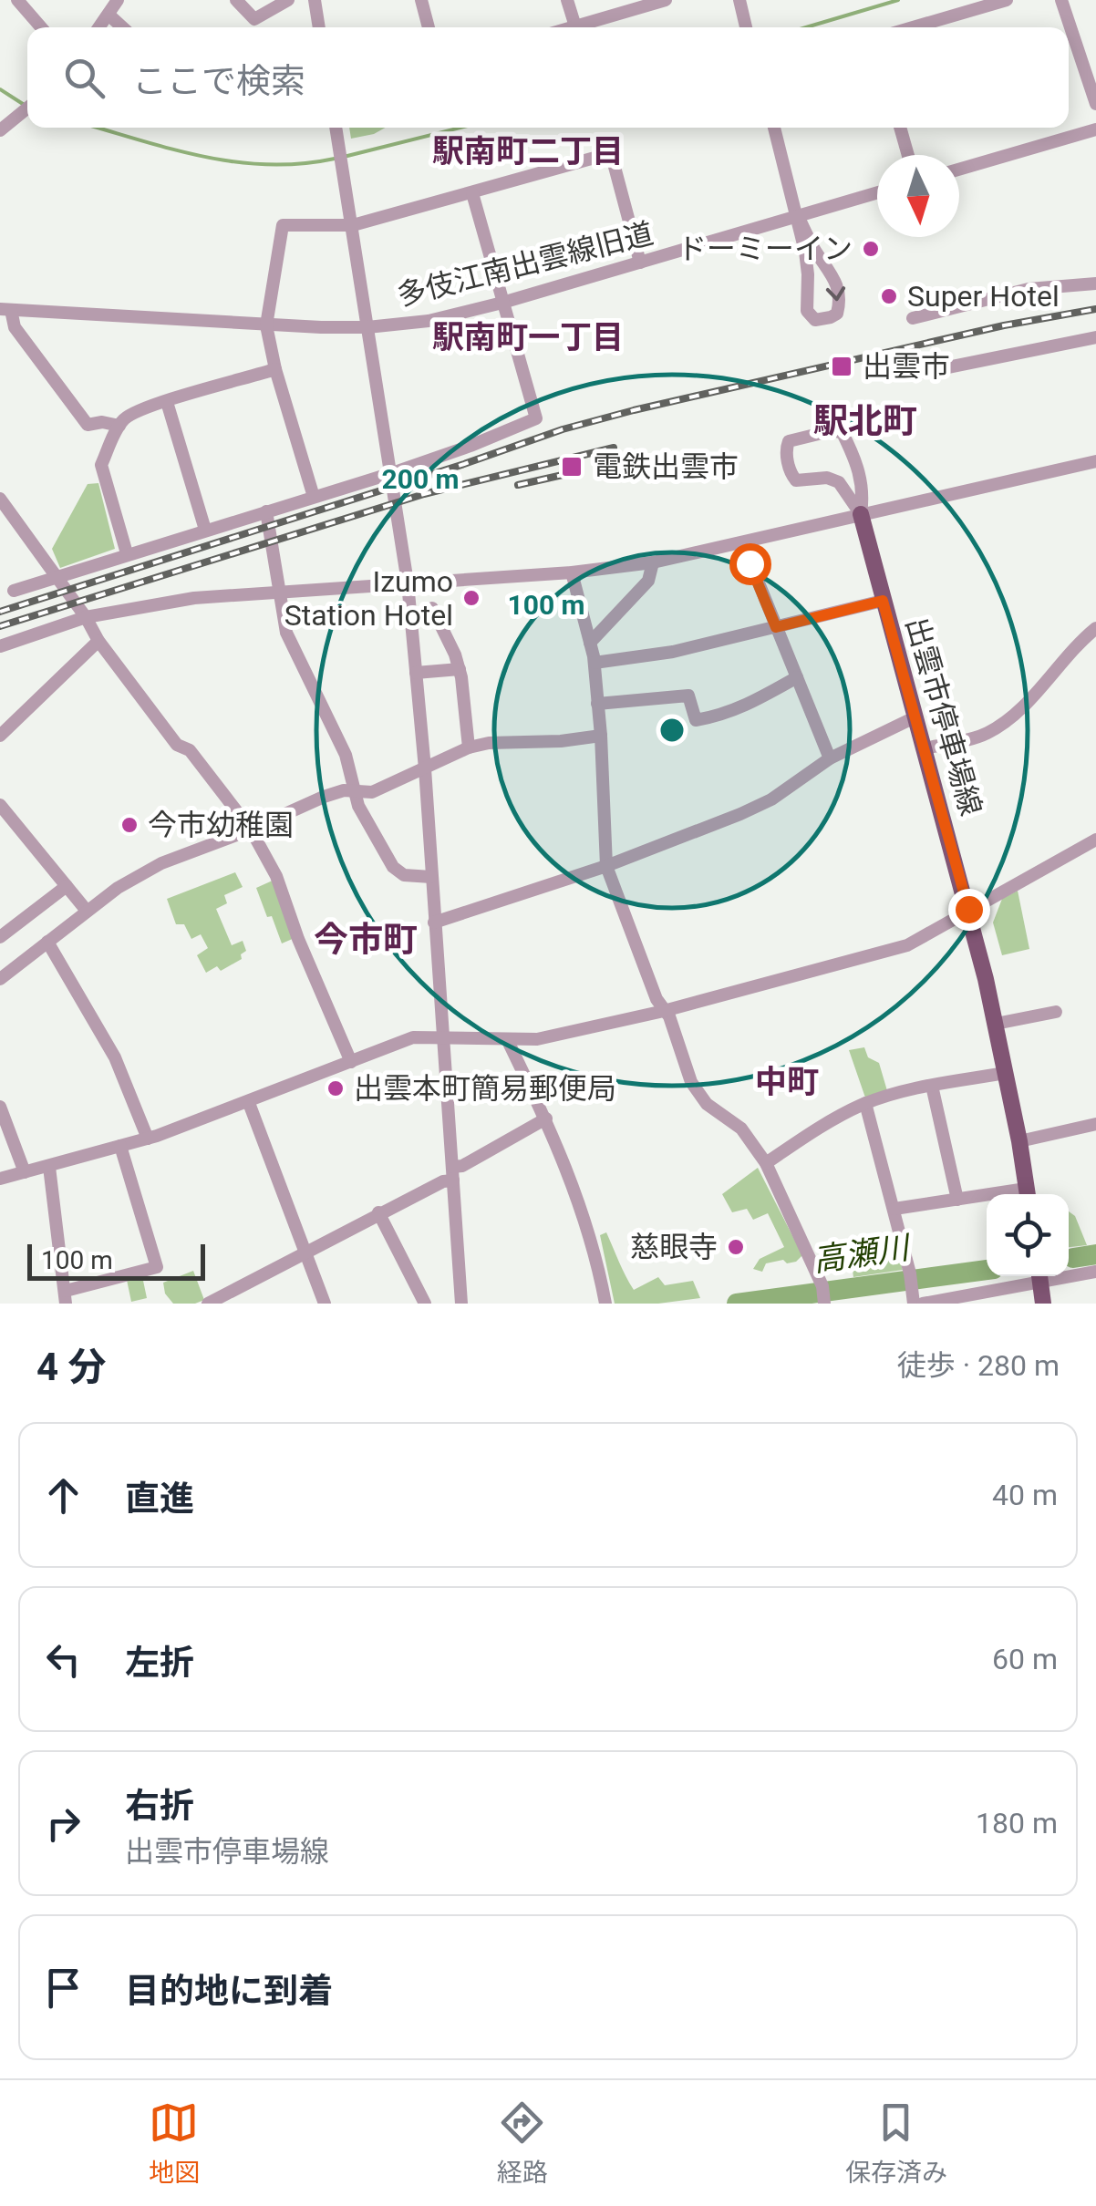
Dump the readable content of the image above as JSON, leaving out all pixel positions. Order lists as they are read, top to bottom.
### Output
{
  "streets": {
    "main road": ["出雲市停車場線"],
    "street": ["多伎江南出雲線旧道"]
  },
  "districts": [
    "駅南町二丁目",
    "駅南町一丁目",
    "駅北町",
    "今市町",
    "中町"
  ],
  "water": ["高瀬川"],
  "places": {
    "other": [
      "ドーミーイン",
      "Super Hotel",
      "Izumo Station Hotel",
      "今市幼稚園",
      "出雲本町簡易郵便局",
      "慈眼寺"
    ],
    "transit": ["出雲市", "電鉄出雲市"]
  },
  "scale_bar": "100 m",
  "north": "bottom",
  "page": {
    "search": "ここで検索",
    "scale": "100 m",
    "heading": ["4 分", "徒歩 · 280 m"],
    "list": [
      ["直進", "40 m"],
      ["左折", "60 m"],
      ["右折", "出雲市停車場線", "180 m"],
      "目的地に到着"
    ],
    "nav": ["地図", "経路", "保存済み"]
  },
  "rings": ["200 m", "100 m"]
}
